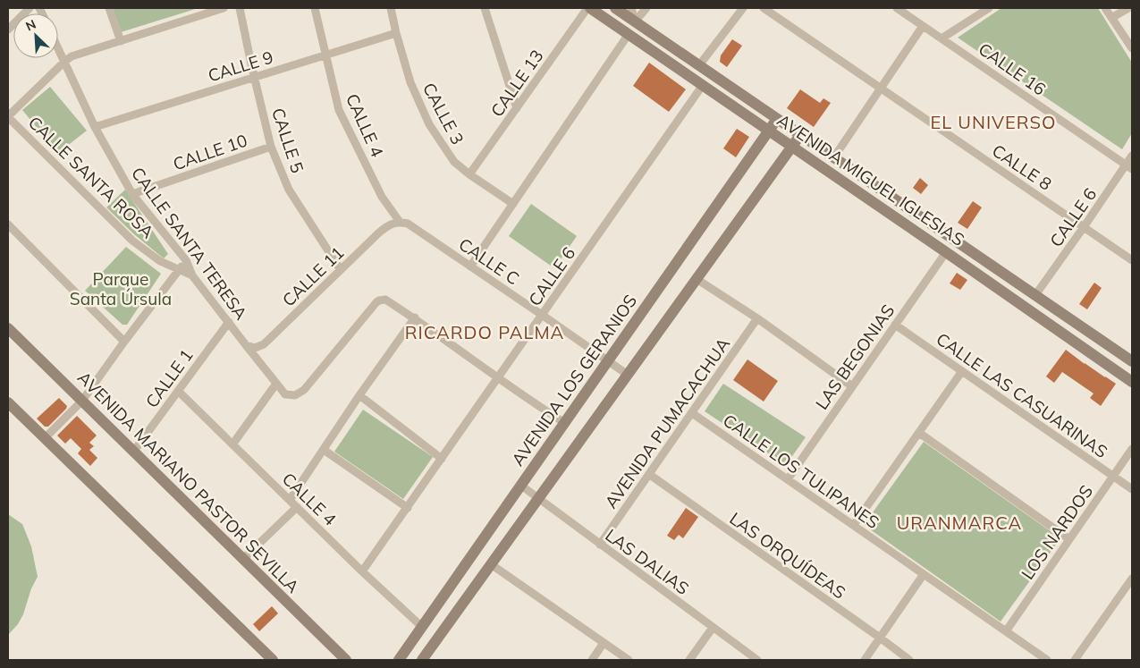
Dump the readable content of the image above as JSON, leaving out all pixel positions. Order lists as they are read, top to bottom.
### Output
{
  "streets": {
    "main road": ["AVENIDA MIGUEL IGLESIAS", "AVENIDA LOS GERANIOS", "AVENIDA MARIANO PASTOR SEVILLA"],
    "street": [
      "CALLE 9",
      "CALLE 16",
      "CALLE 13",
      "CALLE 3",
      "CALLE 4",
      "CALLE 5",
      "CALLE 10",
      "CALLE 8",
      "CALLE SANTA ROSA",
      "CALLE 6",
      "CALLE SANTA TERESA",
      "CALLE C",
      "CALLE 11",
      "LAS BEGONIAS",
      "CALLE 1",
      "CALLE LAS CASUARINAS",
      "AVENIDA PUMACACHUA",
      "CALLE LOS TULIPANES",
      "LOS NARDOS",
      "LAS ORQUÍDEAS",
      "LAS DALIAS"
    ]
  },
  "crossings": [
    ["CALLE 9", "CALLE 3"],
    ["CALLE 9", "CALLE 4"],
    ["CALLE 9", "CALLE 5"],
    ["CALLE 9", "CALLE SANTA TERESA"],
    ["CALLE 16", "CALLE 6"],
    ["CALLE 13", "CALLE 3"],
    ["CALLE 13", "AVENIDA MIGUEL IGLESIAS"],
    ["CALLE 4", "CALLE 6"],
    ["CALLE 4", "CALLE C"],
    ["CALLE 4", "CALLE 11"],
    ["CALLE 4", "CALLE 1"],
    ["CALLE 4", "AVENIDA LOS GERANIOS"],
    ["CALLE 5", "CALLE 10"],
    ["CALLE 5", "CALLE 11"],
    ["CALLE 10", "CALLE SANTA TERESA"],
    ["CALLE 8", "CALLE 6"],
    ["CALLE SANTA ROSA", "CALLE SANTA TERESA"],
    ["AVENIDA MIGUEL IGLESIAS", "CALLE 6"],
    ["AVENIDA MIGUEL IGLESIAS", "LAS BEGONIAS"],
    ["AVENIDA MIGUEL IGLESIAS", "AVENIDA LOS GERANIOS"],
    ["CALLE 6", "CALLE C"],
    ["CALLE SANTA TERESA", "CALLE 11"],
    ["CALLE SANTA TERESA", "CALLE 1"],
    ["CALLE C", "CALLE 11"],
    ["CALLE C", "AVENIDA LOS GERANIOS"],
    ["LAS BEGONIAS", "CALLE LAS CASUARINAS"],
    ["LAS BEGONIAS", "CALLE LOS TULIPANES"],
    ["CALLE 1", "AVENIDA MARIANO PASTOR SEVILLA"],
    ["AVENIDA LOS GERANIOS", "LAS DALIAS"],
    ["CALLE LAS CASUARINAS", "LOS NARDOS"],
    ["AVENIDA PUMACACHUA", "CALLE LOS TULIPANES"],
    ["AVENIDA PUMACACHUA", "LAS ORQUÍDEAS"],
    ["AVENIDA PUMACACHUA", "LAS DALIAS"],
    ["CALLE LOS TULIPANES", "LOS NARDOS"]
  ],
  "districts": ["EL UNIVERSO", "RICARDO PALMA", "URANMARCA"],
  "parks": ["Parque Santa Úrsula"],
  "north": "top left"
}
